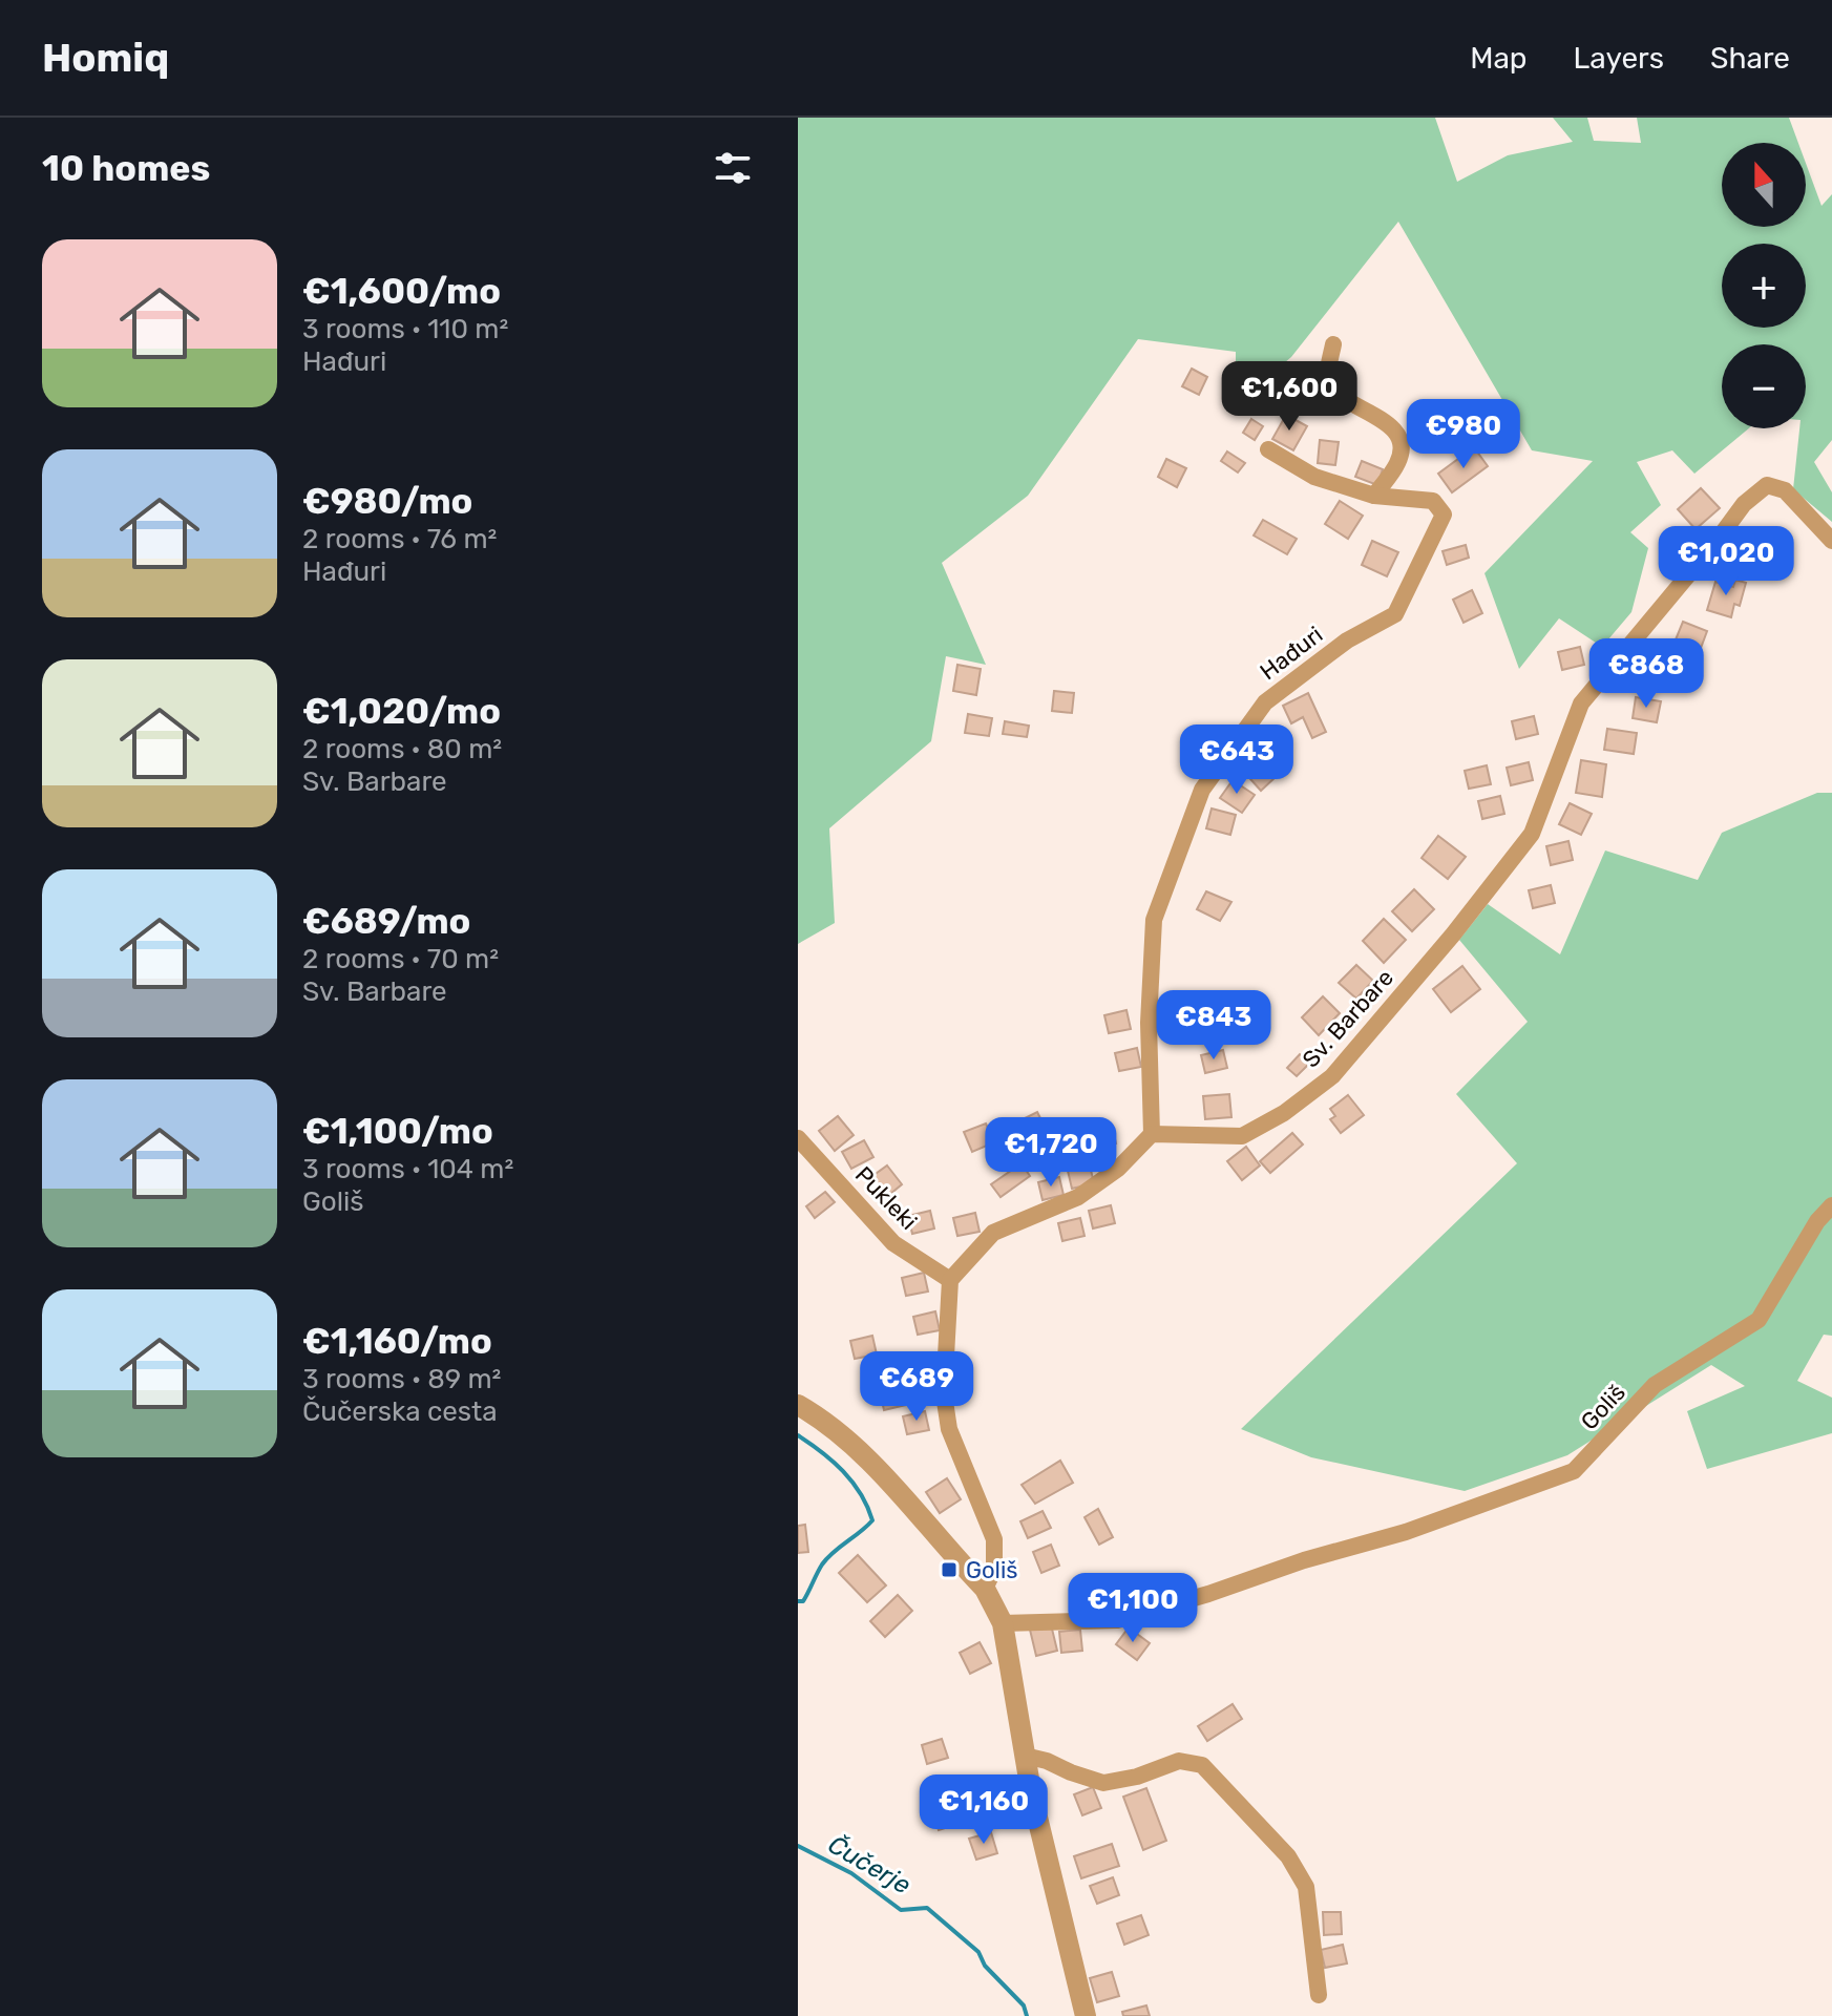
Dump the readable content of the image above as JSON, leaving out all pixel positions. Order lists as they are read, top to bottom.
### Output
{
  "streets": {
    "street": [
      "Hađuri",
      "Sv. Barbare",
      "Pukleki",
      "Goliš"
    ]
  },
  "crossings": [
    ["Hađuri", "Sv. Barbare"]
  ],
  "water": ["Čučerje"],
  "places": {
    "transit": ["Goliš"]
  },
  "north": "top",
  "page": {
    "header": "Homiq",
    "nav": ["Map", "Layers", "Share"],
    "heading": "10 homes",
    "map_buttons": ["+", "−"],
    "list": [
      {
        "name": "€1,600/mo",
        "note": "3 rooms · 110 m² · Hađuri"
      },
      {
        "name": "€980/mo",
        "note": "2 rooms · 76 m² · Hađuri"
      },
      {
        "name": "€1,020/mo",
        "note": "2 rooms · 80 m² · Sv. Barbare"
      },
      {
        "name": "€689/mo",
        "note": "2 rooms · 70 m² · Sv. Barbare"
      },
      {
        "name": "€1,100/mo",
        "note": "3 rooms · 104 m² · Goliš"
      },
      {
        "name": "€1,160/mo",
        "note": "3 rooms · 89 m² · Čučerska cesta"
      }
    ],
    "price": [
      "€1,600",
      "€980",
      "€1,020",
      "€868",
      "€643",
      "€843",
      "€1,720",
      "€689",
      "€1,100",
      "€1,160"
    ]
  }
}
